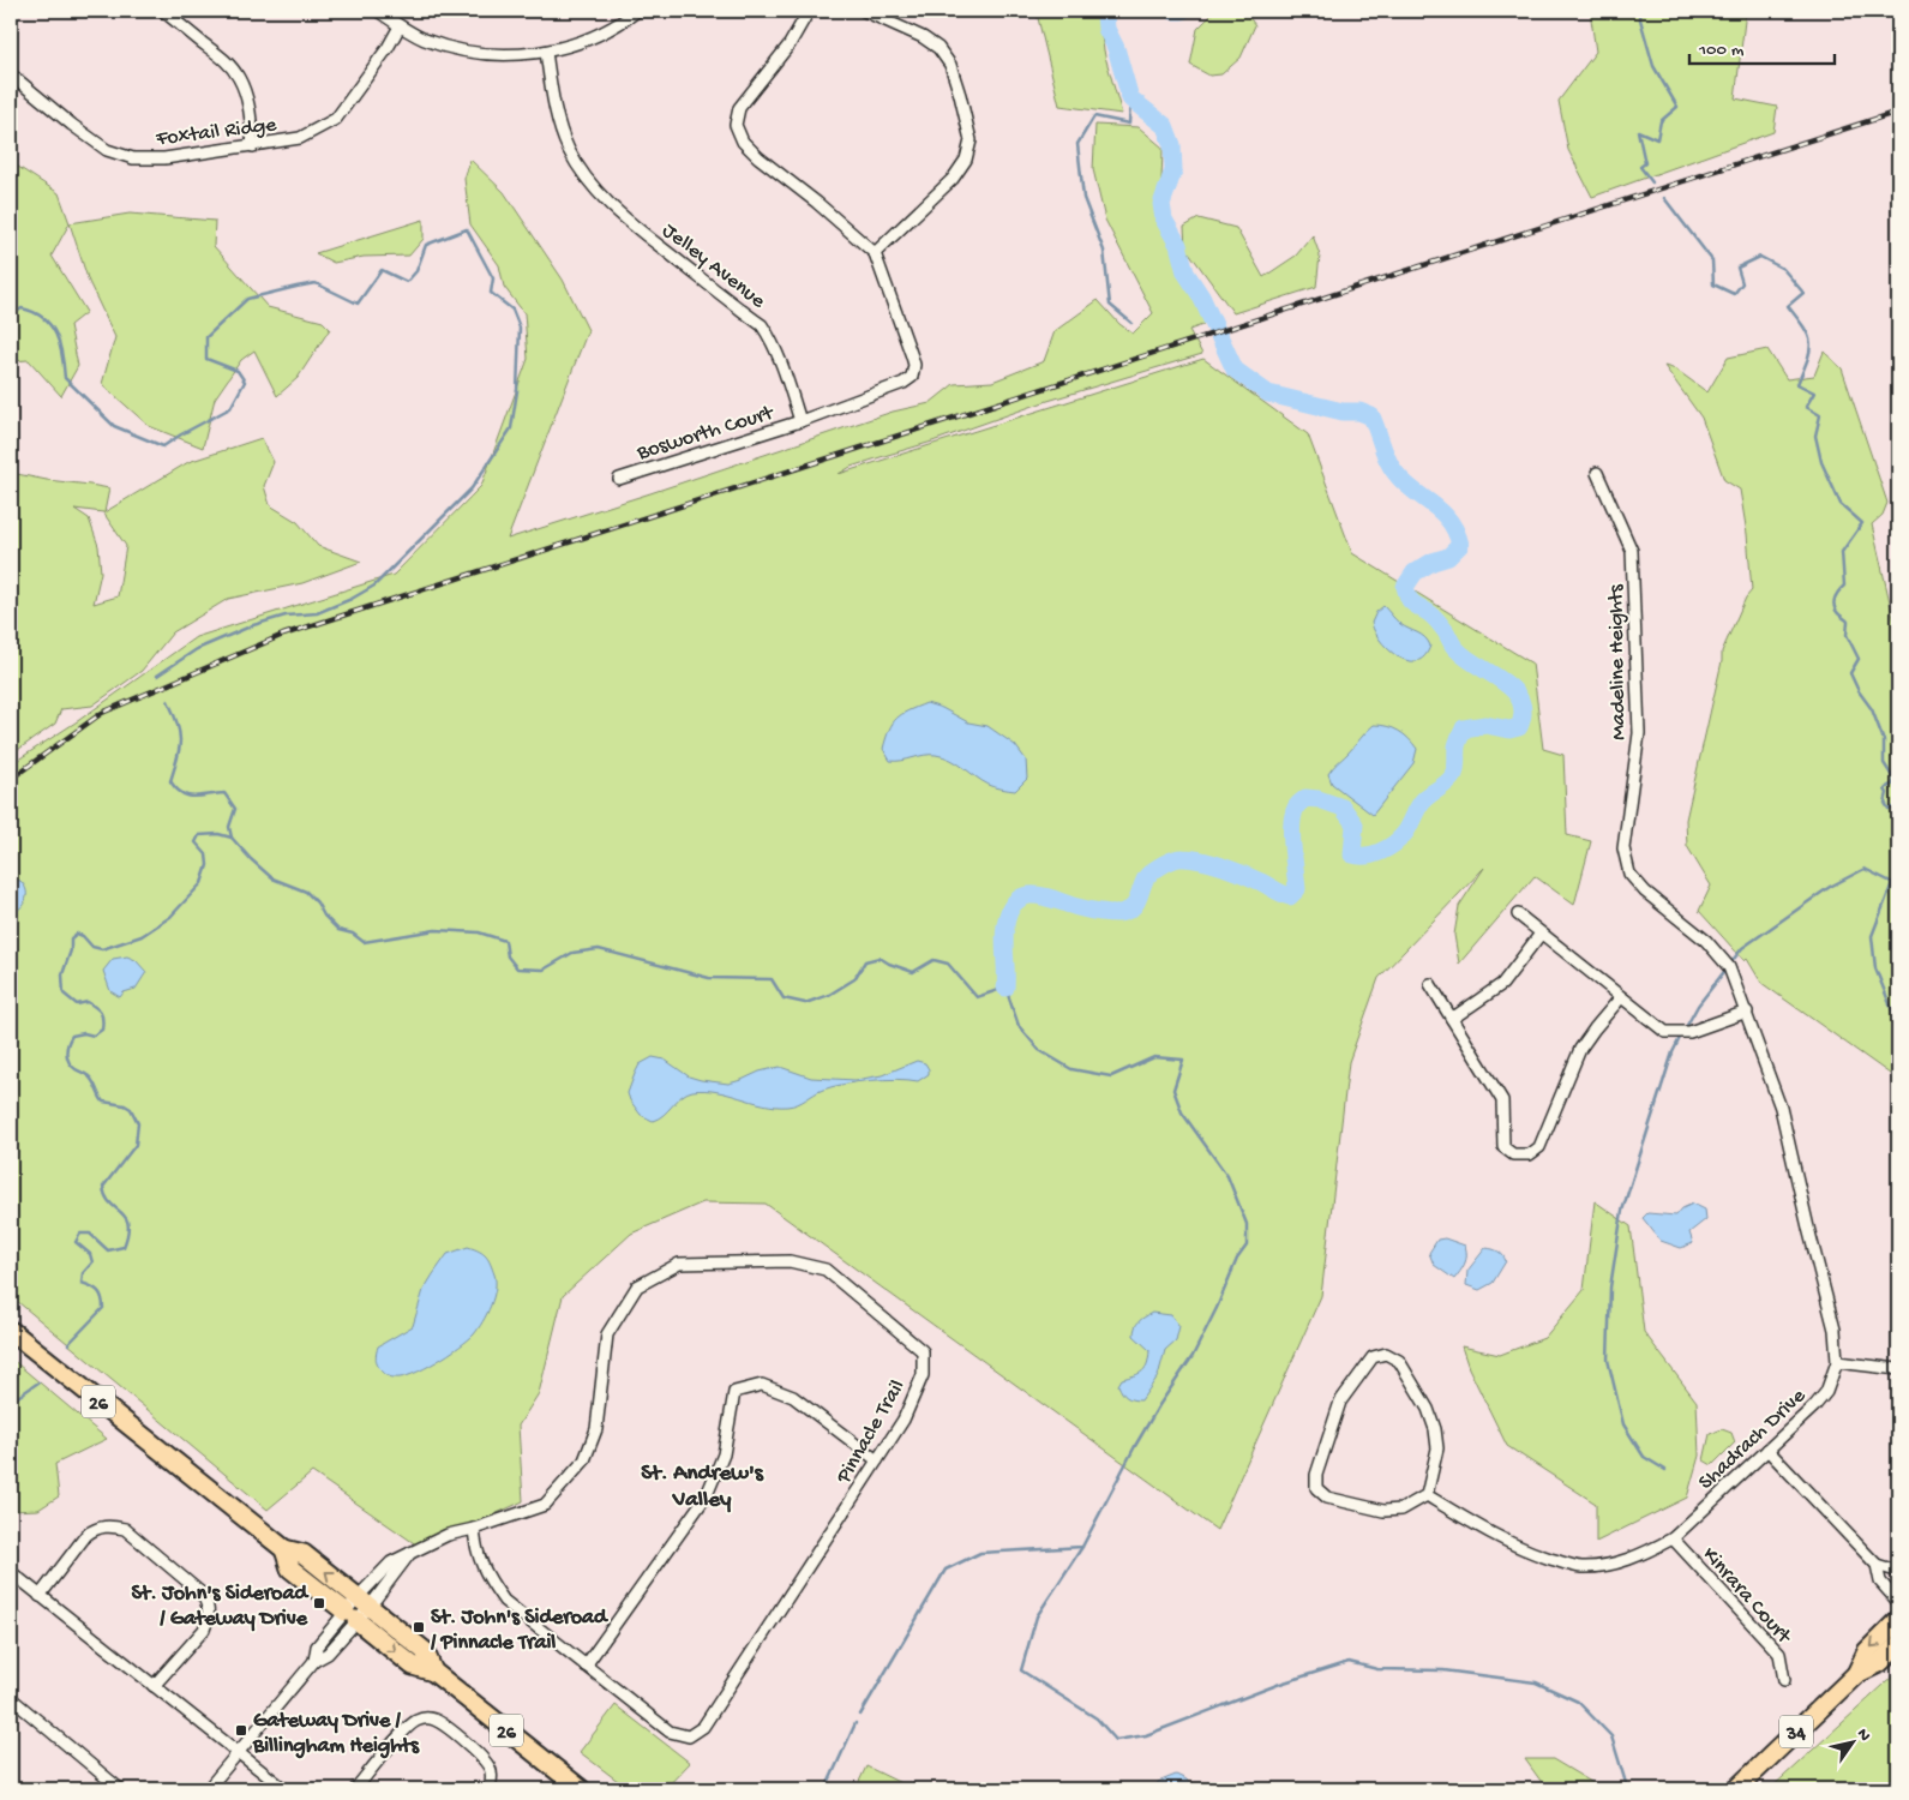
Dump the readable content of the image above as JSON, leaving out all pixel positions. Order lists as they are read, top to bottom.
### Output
{
  "streets": {
    "main road": ["26", "34"],
    "street": [
      "Foxtail Ridge",
      "Jelley Avenue",
      "Bosworth Court",
      "Madeline Heights",
      "Pinnacle Trail",
      "Shadrach Drive",
      "Kinrara Court"
    ]
  },
  "crossings": [
    ["Jelley Avenue", "Bosworth Court"],
    ["Madeline Heights", "Shadrach Drive"],
    ["26", "Pinnacle Trail"],
    ["Shadrach Drive", "Kinrara Court"]
  ],
  "districts": ["St. Andrew's Valley"],
  "places": {
    "transit": ["St. John's Sideroad / Gateway Drive", "St. John's Sideroad / Pinnacle Trail", "Gateway Drive / Billingham Heights"]
  },
  "scale_bar": "100 m",
  "north": "top right"
}
